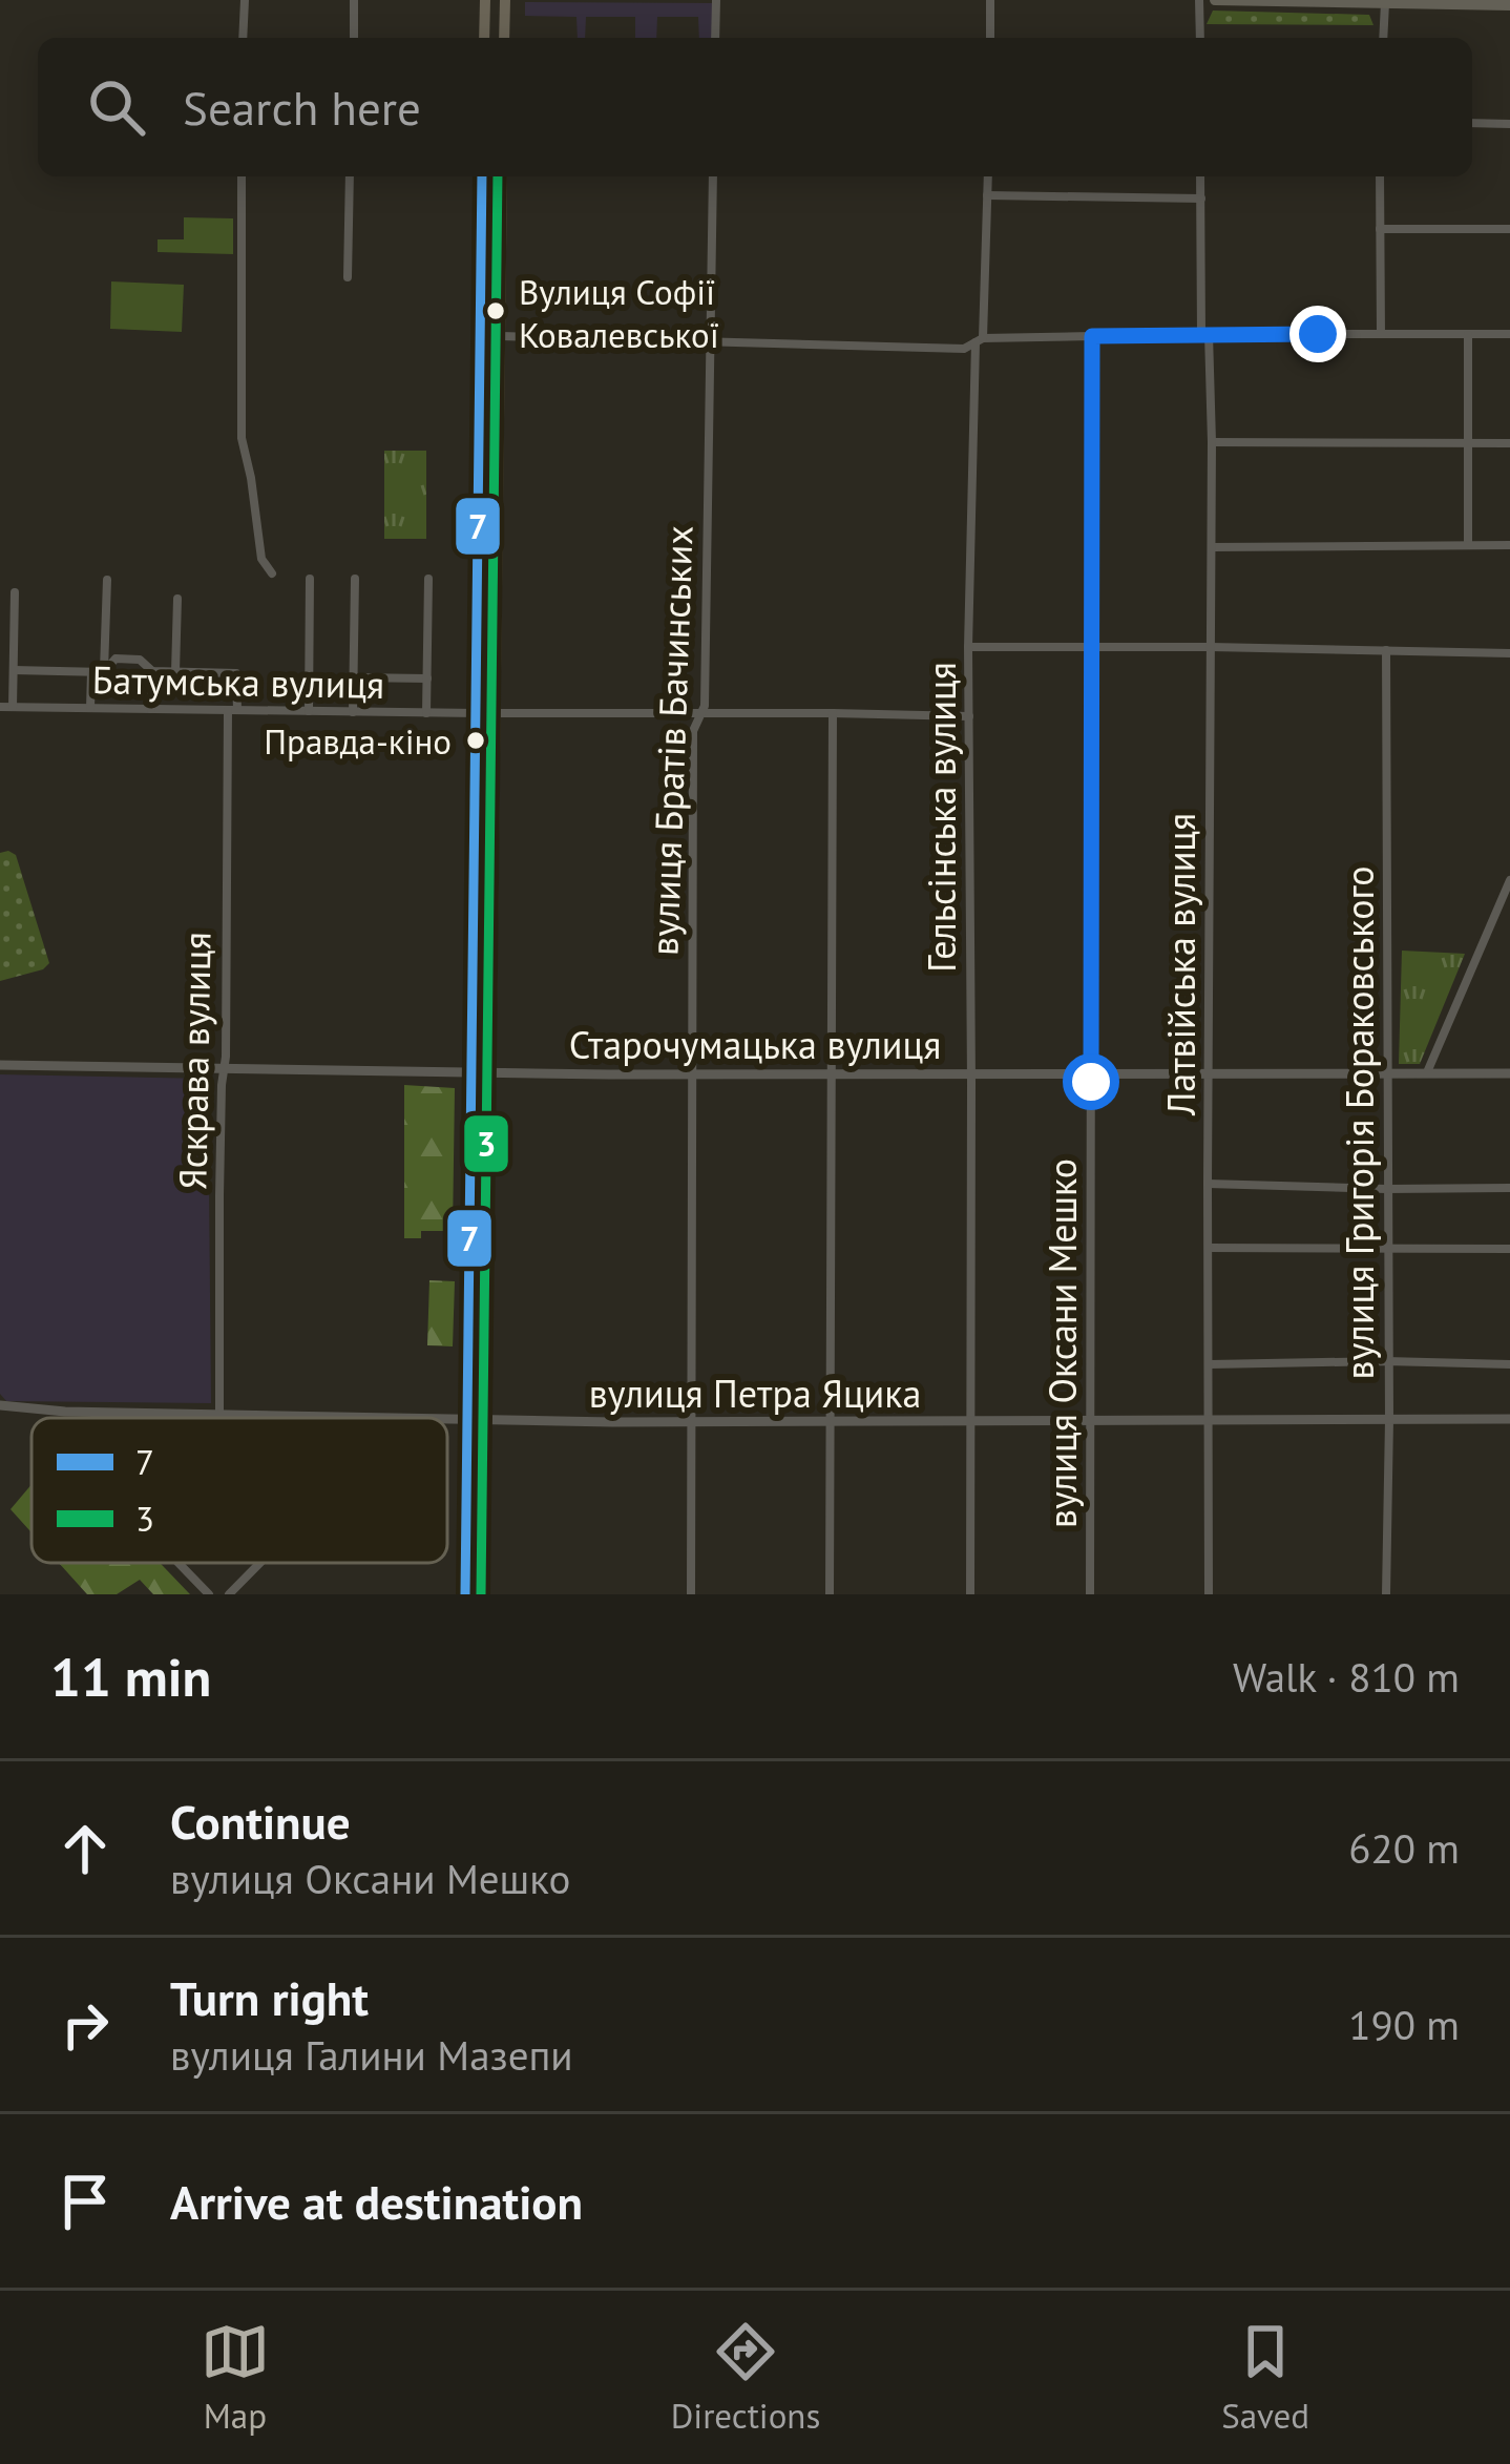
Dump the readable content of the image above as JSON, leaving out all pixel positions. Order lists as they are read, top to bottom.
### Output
{
  "streets": {
    "street": [
      "Батумська вулиця",
      "вулиця Братів Бачинських",
      "Гельсінська вулиця",
      "Латвійська вулиця",
      "Старочумацька вулиця",
      "Яскрава вулиця",
      "вулиця Григорія Бораковського",
      "вулиця Оксани Мешко",
      "вулиця Петра Яцика"
    ]
  },
  "crossings": [
    ["Батумська вулиця", "Яскрава вулиця"],
    ["вулиця Братів Бачинських", "Старочумацька вулиця"],
    ["вулиця Братів Бачинських", "вулиця Петра Яцика"],
    ["Гельсінська вулиця", "Старочумацька вулиця"],
    ["Гельсінська вулиця", "вулиця Петра Яцика"],
    ["Латвійська вулиця", "Старочумацька вулиця"],
    ["Латвійська вулиця", "вулиця Петра Яцика"],
    ["Старочумацька вулиця", "Яскрава вулиця"],
    ["Старочумацька вулиця", "вулиця Григорія Бораковського"],
    ["Старочумацька вулиця", "вулиця Оксани Мешко"],
    ["Яскрава вулиця", "вулиця Петра Яцика"],
    ["вулиця Григорія Бораковського", "вулиця Петра Яцика"],
    ["вулиця Оксани Мешко", "вулиця Петра Яцика"]
  ],
  "places": ["Вулиця Софії Ковалевської", "Правда-кіно"],
  "lines": ["transit line 7", "transit line 3"],
  "legend": ["7", "3"],
  "page": {
    "search": "Search here",
    "heading": ["11 min", "Walk · 810 m"],
    "list": [
      ["Continue", "вулиця Оксани Мешко", "620 m"],
      ["Turn right", "вулиця Галини Мазепи", "190 m"],
      "Arrive at destination"
    ],
    "nav": ["Map", "Directions", "Saved"]
  }
}
